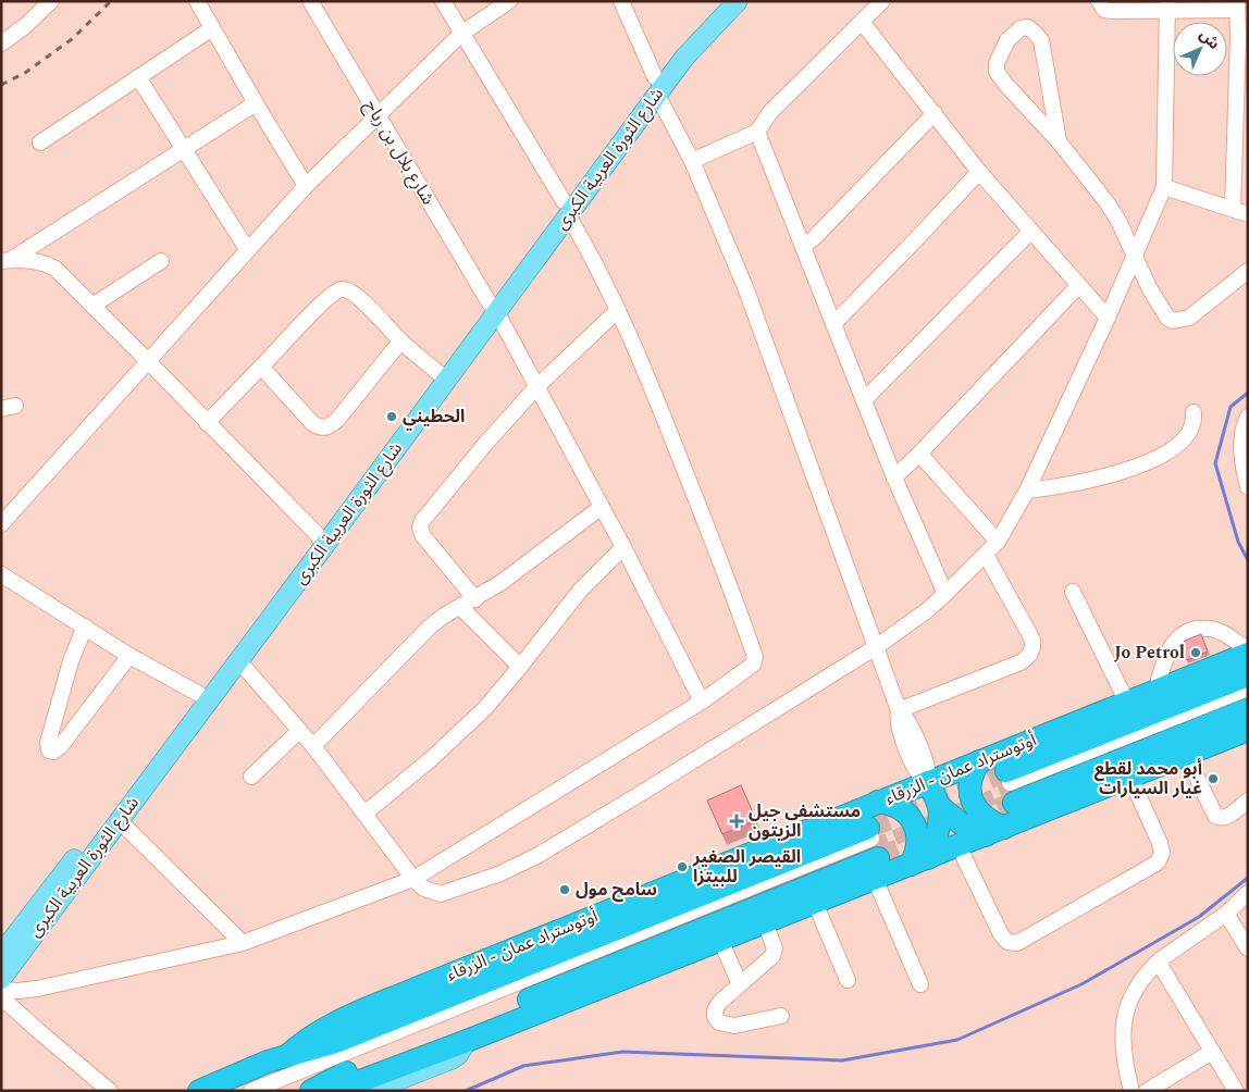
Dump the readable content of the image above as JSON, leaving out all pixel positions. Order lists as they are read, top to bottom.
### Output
{
  "streets": {
    "highway": ["أوتوستراد عمان - الزرقاء"],
    "main road": ["شارع الثورة العربية الكبرى"],
    "street": ["شارع بلال بن رباح"]
  },
  "crossings": [
    ["شارع بلال بن رباح", "شارع الثورة العربية الكبرى"]
  ],
  "places": {
    "other": [
      "الحطيني",
      "Jo Petrol",
      "أبو محمد لقطع غيار السيارات",
      "القيصر الصغير للبيتزا",
      "سامح مول"
    ],
    "health": ["مستشفى جيل الزيتون"]
  },
  "north": "top right"
}
